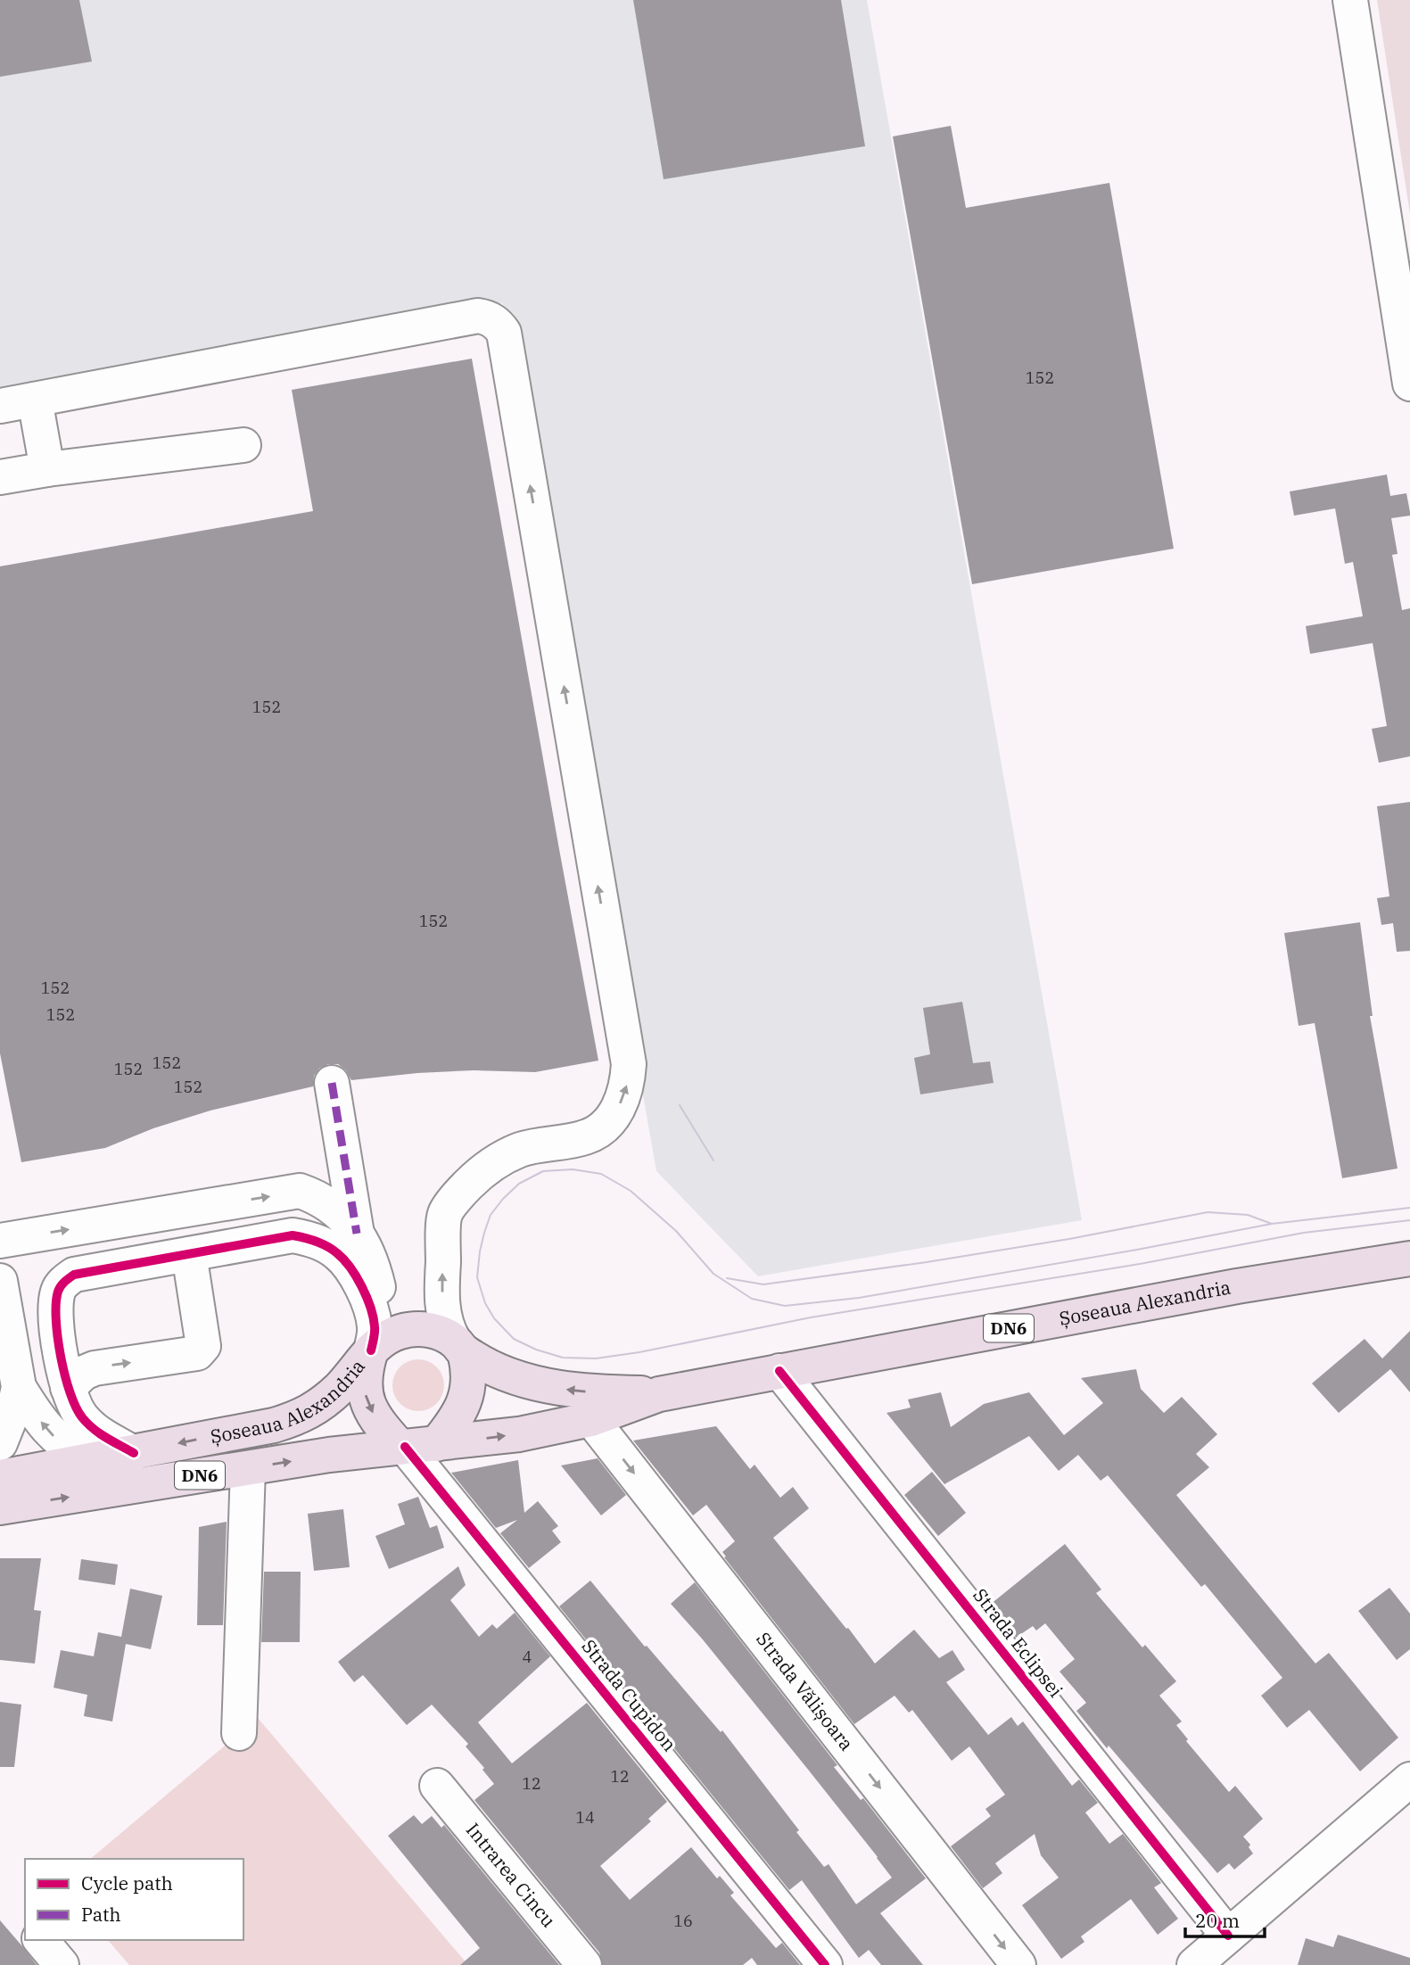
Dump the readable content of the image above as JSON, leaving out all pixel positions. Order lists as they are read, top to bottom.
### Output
{
  "streets": {
    "main road": ["Șoseaua Alexandria", "DN6"],
    "street": [
      "Strada Eclipsei",
      "Strada Vălișoara",
      "Strada Cupidon",
      "Intrarea Cincu"
    ]
  },
  "crossings": [
    ["Șoseaua Alexandria", "Strada Eclipsei"],
    ["Șoseaua Alexandria", "Strada Vălișoara"],
    ["Șoseaua Alexandria", "Strada Cupidon"]
  ],
  "one_way": ["Strada Vălișoara"],
  "house_numbers": [
    "152",
    "152",
    "152",
    "152",
    "152",
    "152",
    "152",
    "152",
    "4",
    "12",
    "12",
    "14",
    "16"
  ],
  "legend": ["Cycle path", "Path"],
  "scale_bar": "20 m"
}
